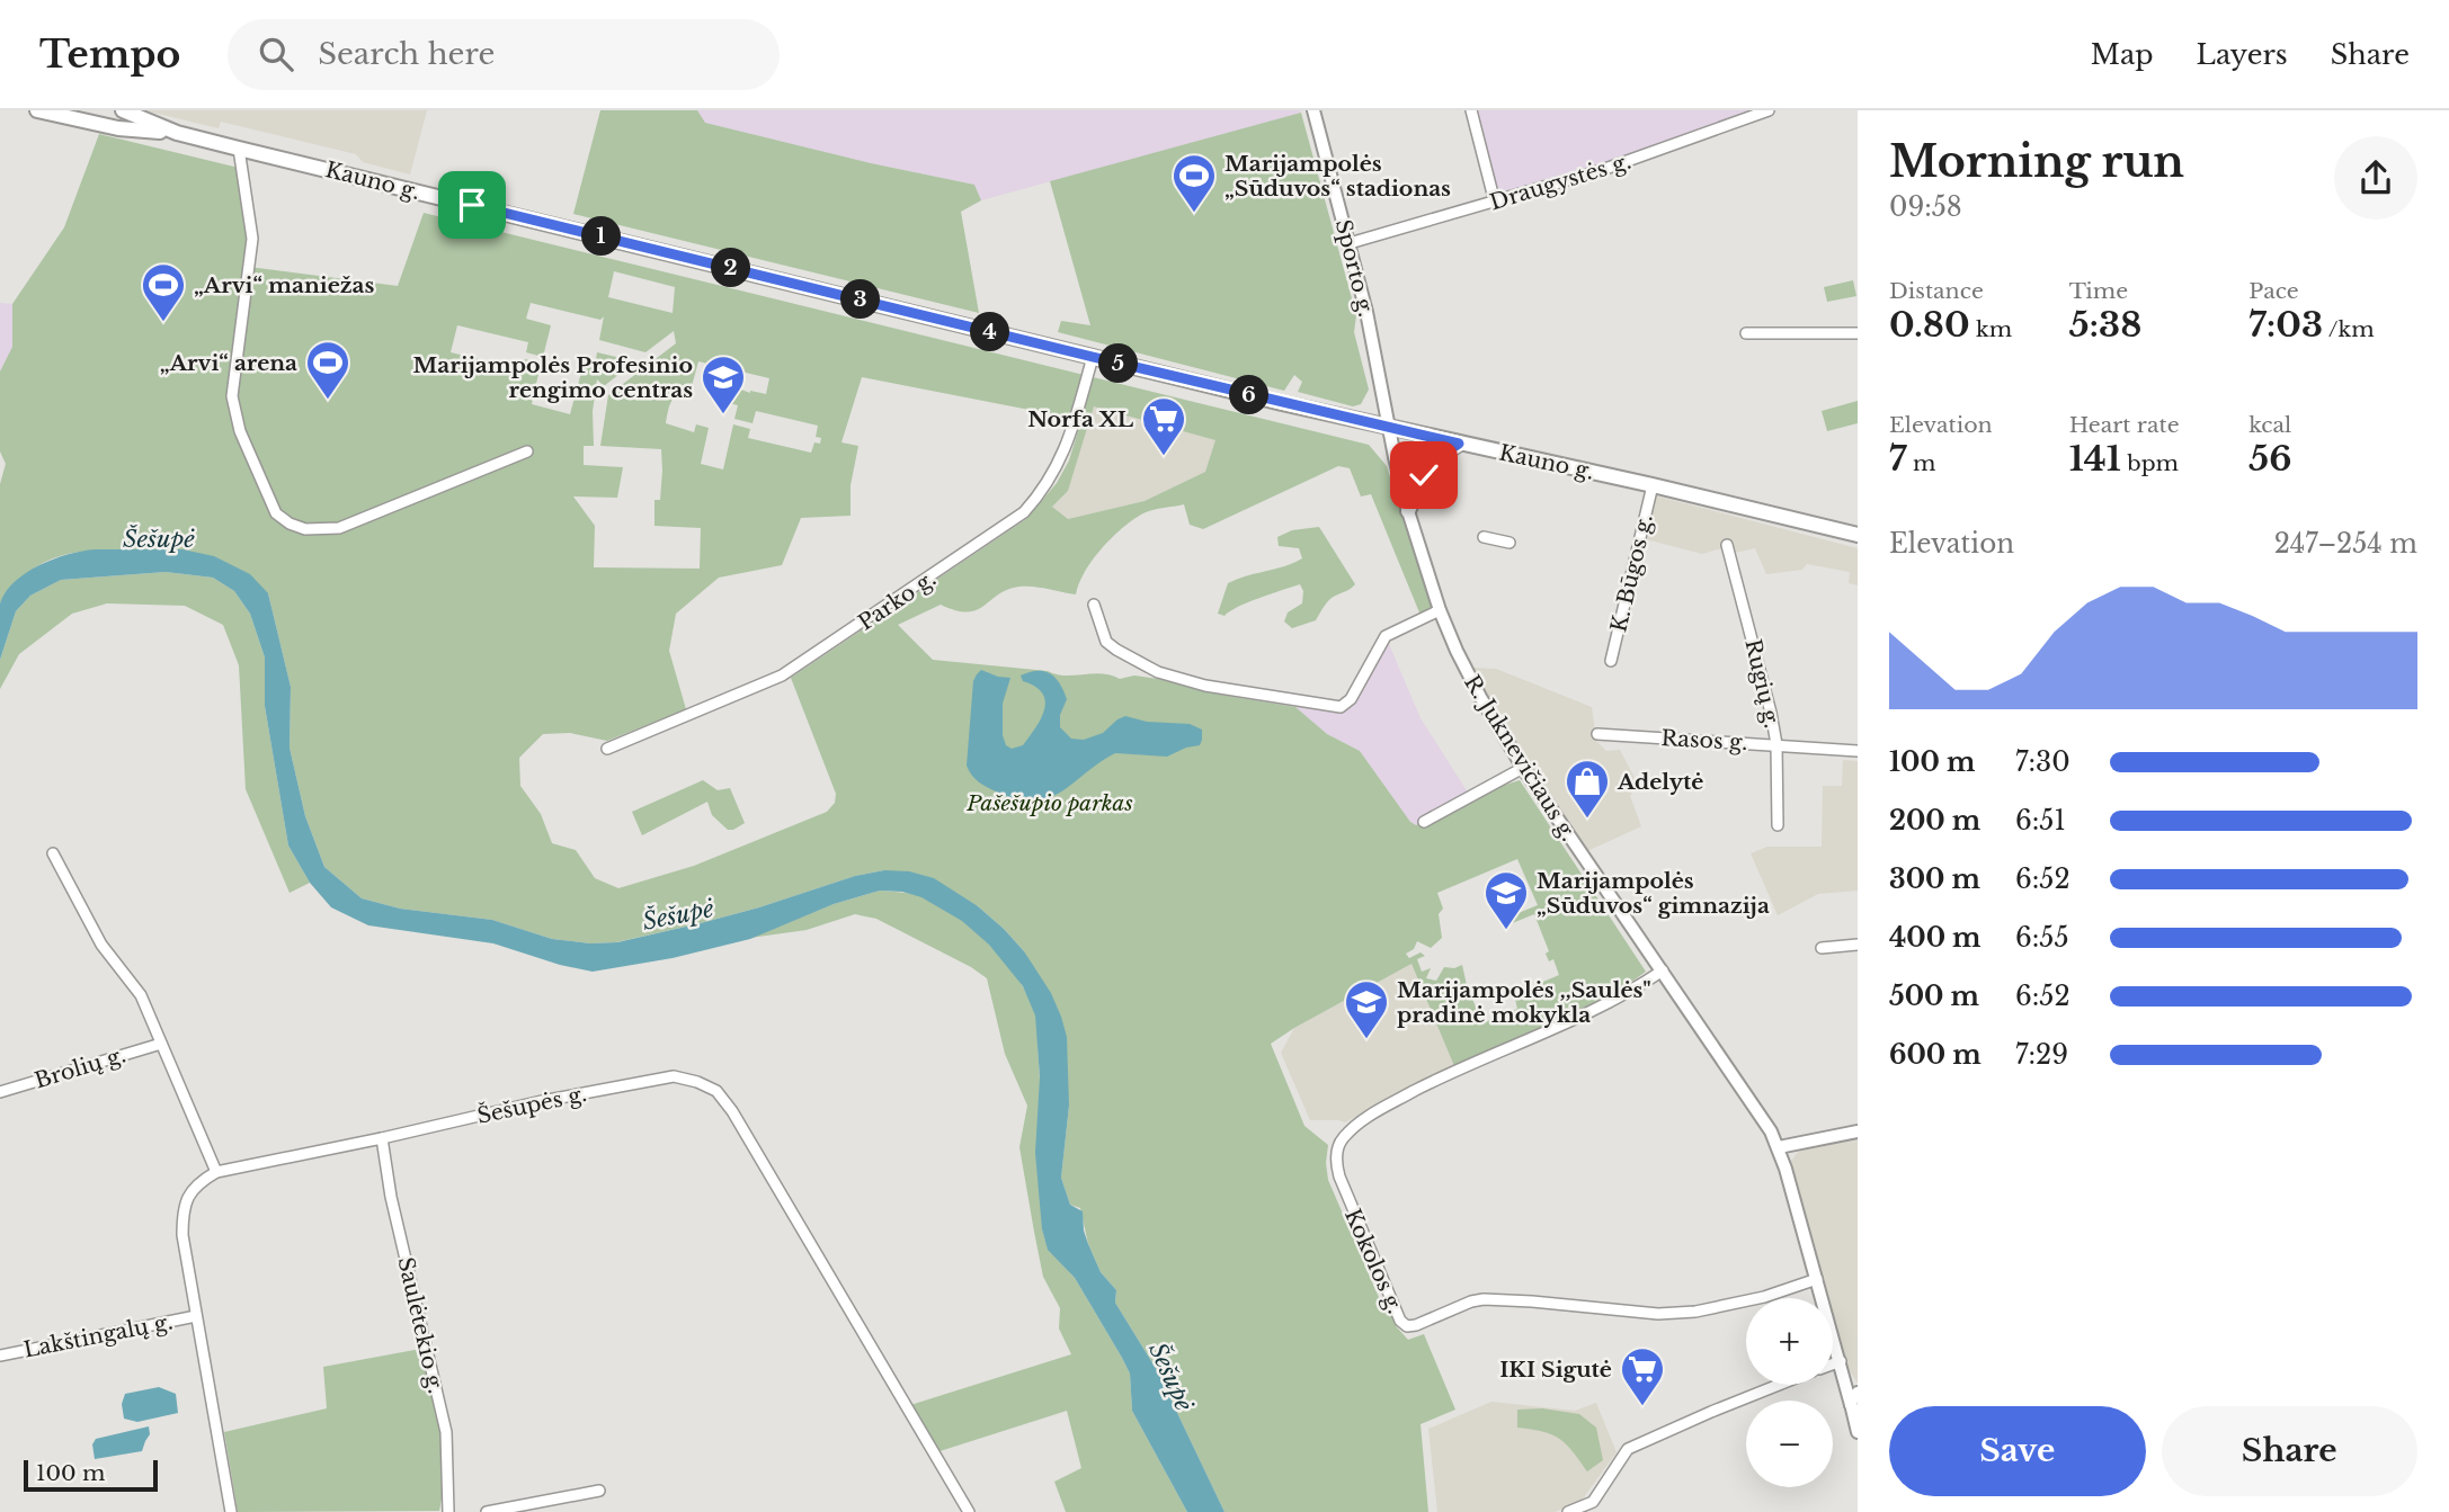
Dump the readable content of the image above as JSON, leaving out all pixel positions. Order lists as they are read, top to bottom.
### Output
{
  "streets": {
    "main road": ["Kauno g."],
    "street": [
      "Draugystės g.",
      "Sporto g.",
      "K. Būgos g.",
      "Parko g.",
      "Rugių g.",
      "Rasos g.",
      "R. Juknevičiaus g.",
      "Brolių g.",
      "Šešupės g.",
      "Kokolos g.",
      "Saulėtekio g.",
      "Lakštingalų g."
    ]
  },
  "crossings": [
    ["Kauno g.", "Sporto g."],
    ["Kauno g.", "K. Būgos g."],
    ["Kauno g.", "Parko g."],
    ["Kauno g.", "R. Juknevičiaus g."],
    ["Draugystės g.", "Sporto g."],
    ["Sporto g.", "R. Juknevičiaus g."],
    ["Rugių g.", "Rasos g."],
    ["R. Juknevičiaus g.", "Kokolos g."],
    ["Šešupės g.", "Saulėtekio g."],
    ["Šešupės g.", "Lakštingalų g."]
  ],
  "water": ["Šešupė"],
  "parks": ["Pašešupio parkas"],
  "places": {
    "sports": ["Marijampolės „Sūduvos“ stadionas", "„Arvi“ maniežas", "„Arvi“ arena"],
    "school or university": ["Marijampolės Profesinio rengimo centras", "Marijampolės „Sūduvos“ gimnazija", "Marijampolės ,,Saulės\" pradinė mokykla"],
    "supermarket": ["Norfa XL", "IKI Sigutė"],
    "shop": ["Adelytė"]
  },
  "scale_bar": "100 m",
  "page": {
    "header": "Tempo",
    "search": "Search here",
    "nav": ["Map", "Layers", "Share"],
    "heading": ["Morning run", "09:58"],
    "pins": [
      "1",
      "2",
      "3",
      "4",
      "5",
      "6"
    ],
    "stats": [
      ["Distance", "0.80 km"],
      ["Time", "5:38"],
      ["Pace", "7:03 /km"],
      ["Elevation", "7 m"],
      ["Heart rate", "141 bpm"],
      ["kcal", "56"]
    ],
    "chart": ["Elevation", "247–254 m"],
    "list": [
      {
        "name": "100 m",
        "note": "7:30"
      },
      {
        "name": "200 m",
        "note": "6:51"
      },
      {
        "name": "300 m",
        "note": "6:52"
      },
      {
        "name": "400 m",
        "note": "6:55"
      },
      {
        "name": "500 m",
        "note": "6:52"
      },
      {
        "name": "600 m",
        "note": "7:29"
      }
    ],
    "map_buttons": ["+", "−"],
    "buttons": ["Save", "Share"],
    "scale": "100 m"
  }
}
